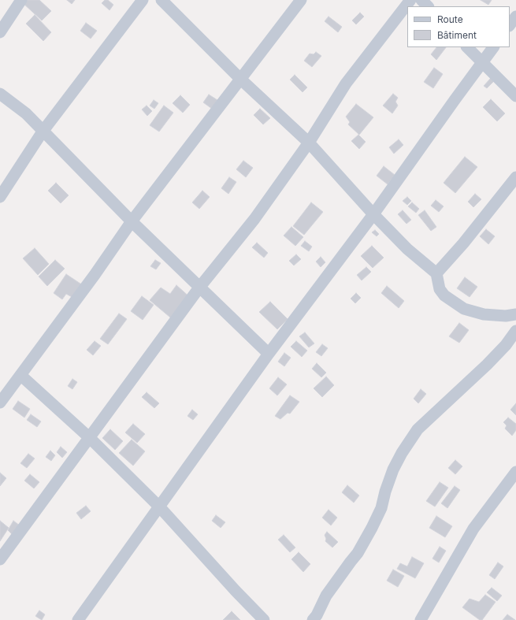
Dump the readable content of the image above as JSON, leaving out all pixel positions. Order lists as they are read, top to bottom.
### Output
{
  "legend": ["Route", "Bâtiment"]
}
